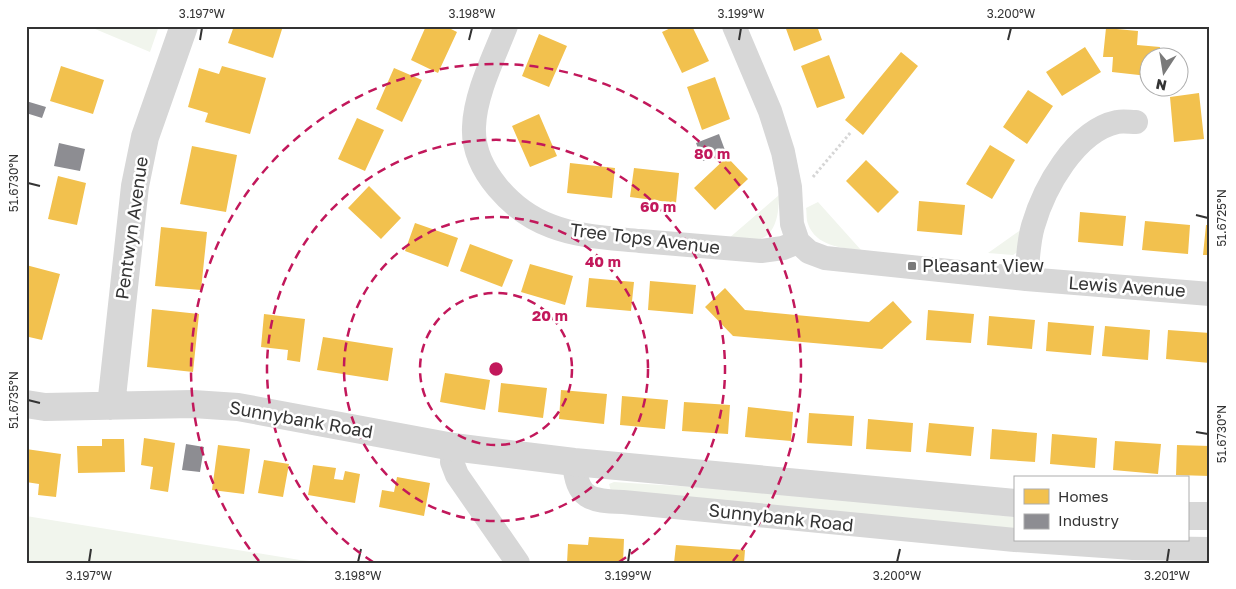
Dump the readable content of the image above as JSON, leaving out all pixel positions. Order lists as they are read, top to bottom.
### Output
{
  "streets": {
    "street": [
      "Pentwyn Avenue",
      "Tree Tops Avenue",
      "Lewis Avenue",
      "Sunnybank Road"
    ]
  },
  "crossings": [
    ["Pentwyn Avenue", "Sunnybank Road"],
    ["Tree Tops Avenue", "Lewis Avenue"]
  ],
  "places": {
    "transit": ["Pleasant View"]
  },
  "legend": ["Homes", "Industry"],
  "north": "bottom",
  "coordinates": [
    "3.197°W",
    "3.198°W",
    "3.199°W",
    "3.200°W",
    "51.6730°N",
    "51.6725°N",
    "51.6735°N",
    "3.201°W"
  ],
  "rings": [
    "80 m",
    "60 m",
    "40 m",
    "20 m"
  ]
}
